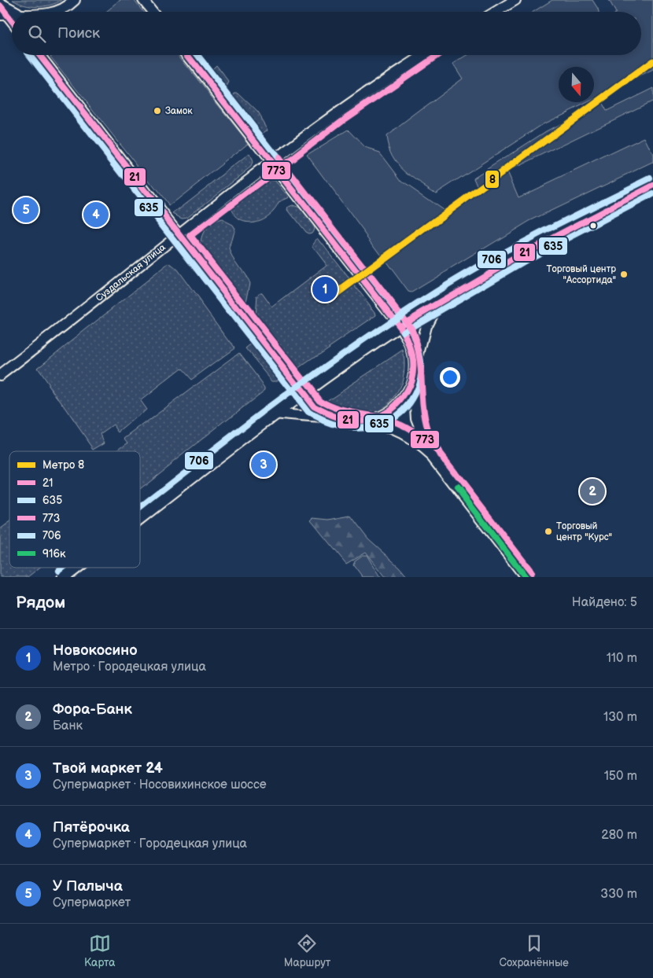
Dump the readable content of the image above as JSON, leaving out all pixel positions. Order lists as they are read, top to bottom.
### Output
{
  "streets": {
    "street": ["Суздальская улица"]
  },
  "places": ["Замок", "Торговый центр \"Ассортида\"", "Торговый центр \"Курс\""],
  "lines": [
    "transit line 21",
    "transit line 635",
    "transit line 773",
    "metro line 8",
    "transit line 706",
    "transit line 916к"
  ],
  "legend": [
    "Метро 8",
    "21",
    "635",
    "773",
    "706",
    "916к"
  ],
  "north": "bottom",
  "page": {
    "search": "Поиск",
    "pins": [
      "5",
      "4",
      "1",
      "3",
      "2"
    ],
    "heading": ["Рядом", "Найдено: 5"],
    "list": [
      {
        "mark": "1",
        "name": "Новокосино",
        "note": "Метро · Городецкая улица",
        "value": "110 m"
      },
      {
        "mark": "2",
        "name": "Фора-Банк",
        "note": "Банк",
        "value": "130 m"
      },
      {
        "mark": "3",
        "name": "Твой маркет 24",
        "note": "Супермаркет · Носовихинское шоссе",
        "value": "150 m"
      },
      {
        "mark": "4",
        "name": "Пятёрочка",
        "note": "Супермаркет · Городецкая улица",
        "value": "280 m"
      },
      {
        "mark": "5",
        "name": "У Палыча",
        "note": "Супермаркет",
        "value": "330 m"
      }
    ],
    "nav": ["Карта", "Маршрут", "Сохранённые"]
  }
}
